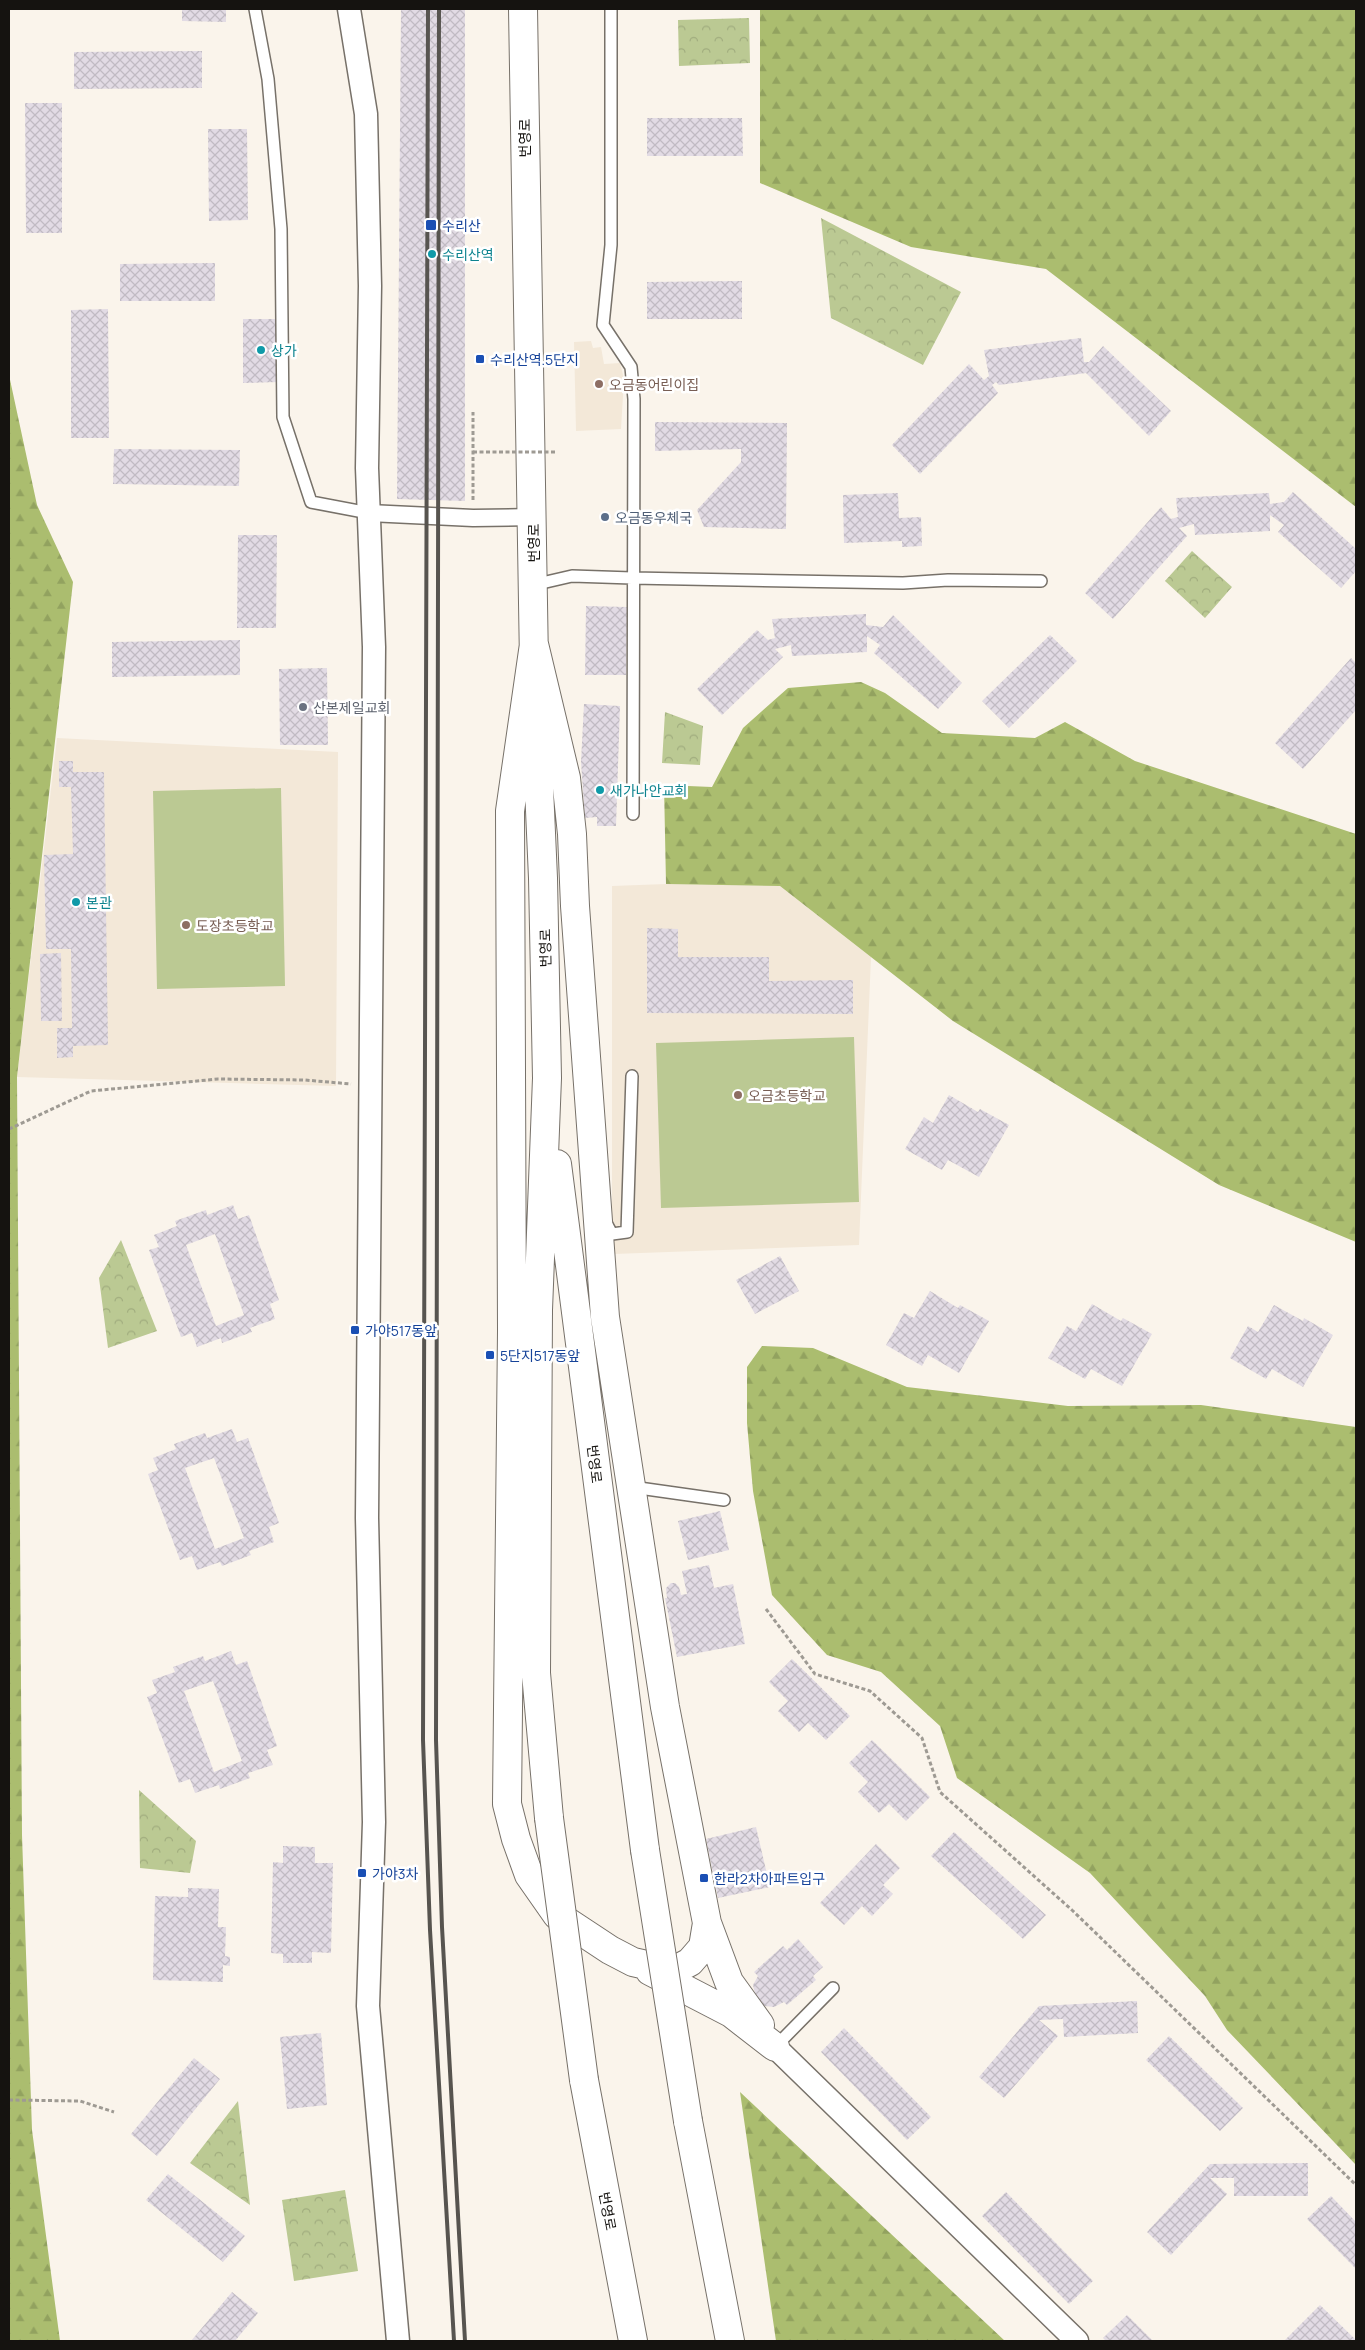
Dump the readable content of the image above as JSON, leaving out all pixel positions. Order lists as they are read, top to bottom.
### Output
{
  "streets": {
    "street": ["번영로"]
  },
  "places": {
    "transit": [
      "수리산",
      "수리산역.5단지",
      "가야517동앞",
      "5단지517동앞",
      "가야3차",
      "한라2차아파트입구"
    ],
    "other": [
      "수리산역",
      "상가",
      "오금동어린이집",
      "오금동우체국",
      "산본제일교회",
      "새가나안교회",
      "본관",
      "도장초등학교",
      "오금초등학교"
    ]
  }
}
